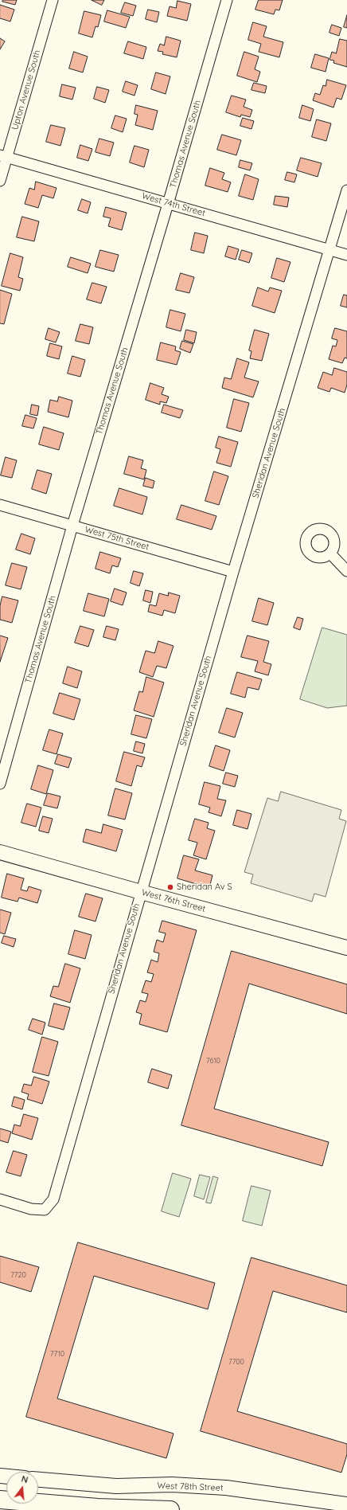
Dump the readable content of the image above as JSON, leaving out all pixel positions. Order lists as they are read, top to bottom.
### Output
{
  "streets": {
    "street": [
      "Upton Avenue South",
      "Thomas Avenue South",
      "West 74th Street",
      "Sheridan Avenue South",
      "West 75th Street",
      "West 76th Street",
      "West 78th Street"
    ]
  },
  "crossings": [
    ["Upton Avenue South", "West 74th Street"],
    ["Thomas Avenue South", "West 74th Street"],
    ["Thomas Avenue South", "West 75th Street"],
    ["West 74th Street", "Sheridan Avenue South"],
    ["Sheridan Avenue South", "West 75th Street"],
    ["Sheridan Avenue South", "West 76th Street"]
  ],
  "places": ["Sheridan Av S"],
  "house_numbers": [
    "7610",
    "7720",
    "7710",
    "7700"
  ],
  "north": "top"
}
